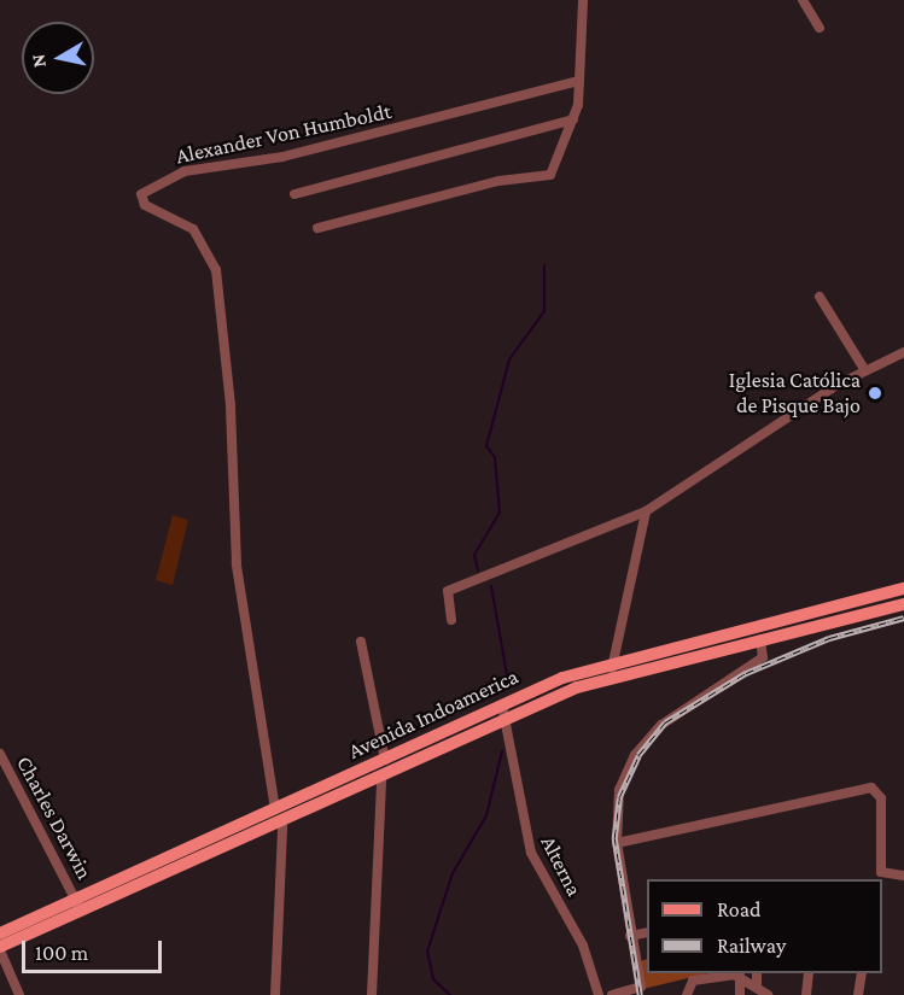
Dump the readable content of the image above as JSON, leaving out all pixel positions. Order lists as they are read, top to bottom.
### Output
{
  "streets": {
    "main road": ["Avenida Indoamerica"],
    "street": ["Alexander Von Humboldt", "Charles Darwin", "Alterna"]
  },
  "crossings": [
    ["Alexander Von Humboldt", "Avenida Indoamerica"],
    ["Avenida Indoamerica", "Charles Darwin"],
    ["Avenida Indoamerica", "Alterna"]
  ],
  "places": ["Iglesia Católica de Pisque Bajo"],
  "legend": ["Road", "Railway"],
  "scale_bar": "100 m",
  "north": "left"
}
